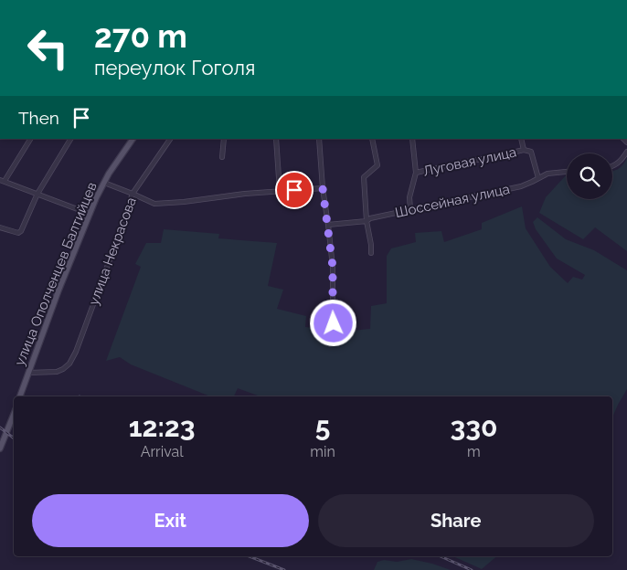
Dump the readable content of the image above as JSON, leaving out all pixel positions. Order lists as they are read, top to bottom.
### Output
{
  "streets": {
    "main road": ["улица Ополченцев Балтийцев"],
    "street": ["Луговая улица", "Шоссейная улица", "улица Некрасова"]
  },
  "crossings": [
    ["улица Некрасова", "улица Ополченцев Балтийцев"]
  ],
  "page": {
    "turn": ["270 m", "переулок Гоголя"],
    "then": "Then",
    "eta": [
      "12:23",
      "Arrival",
      "5",
      "min",
      "330",
      "m"
    ],
    "buttons": ["Exit", "Share"]
  }
}
